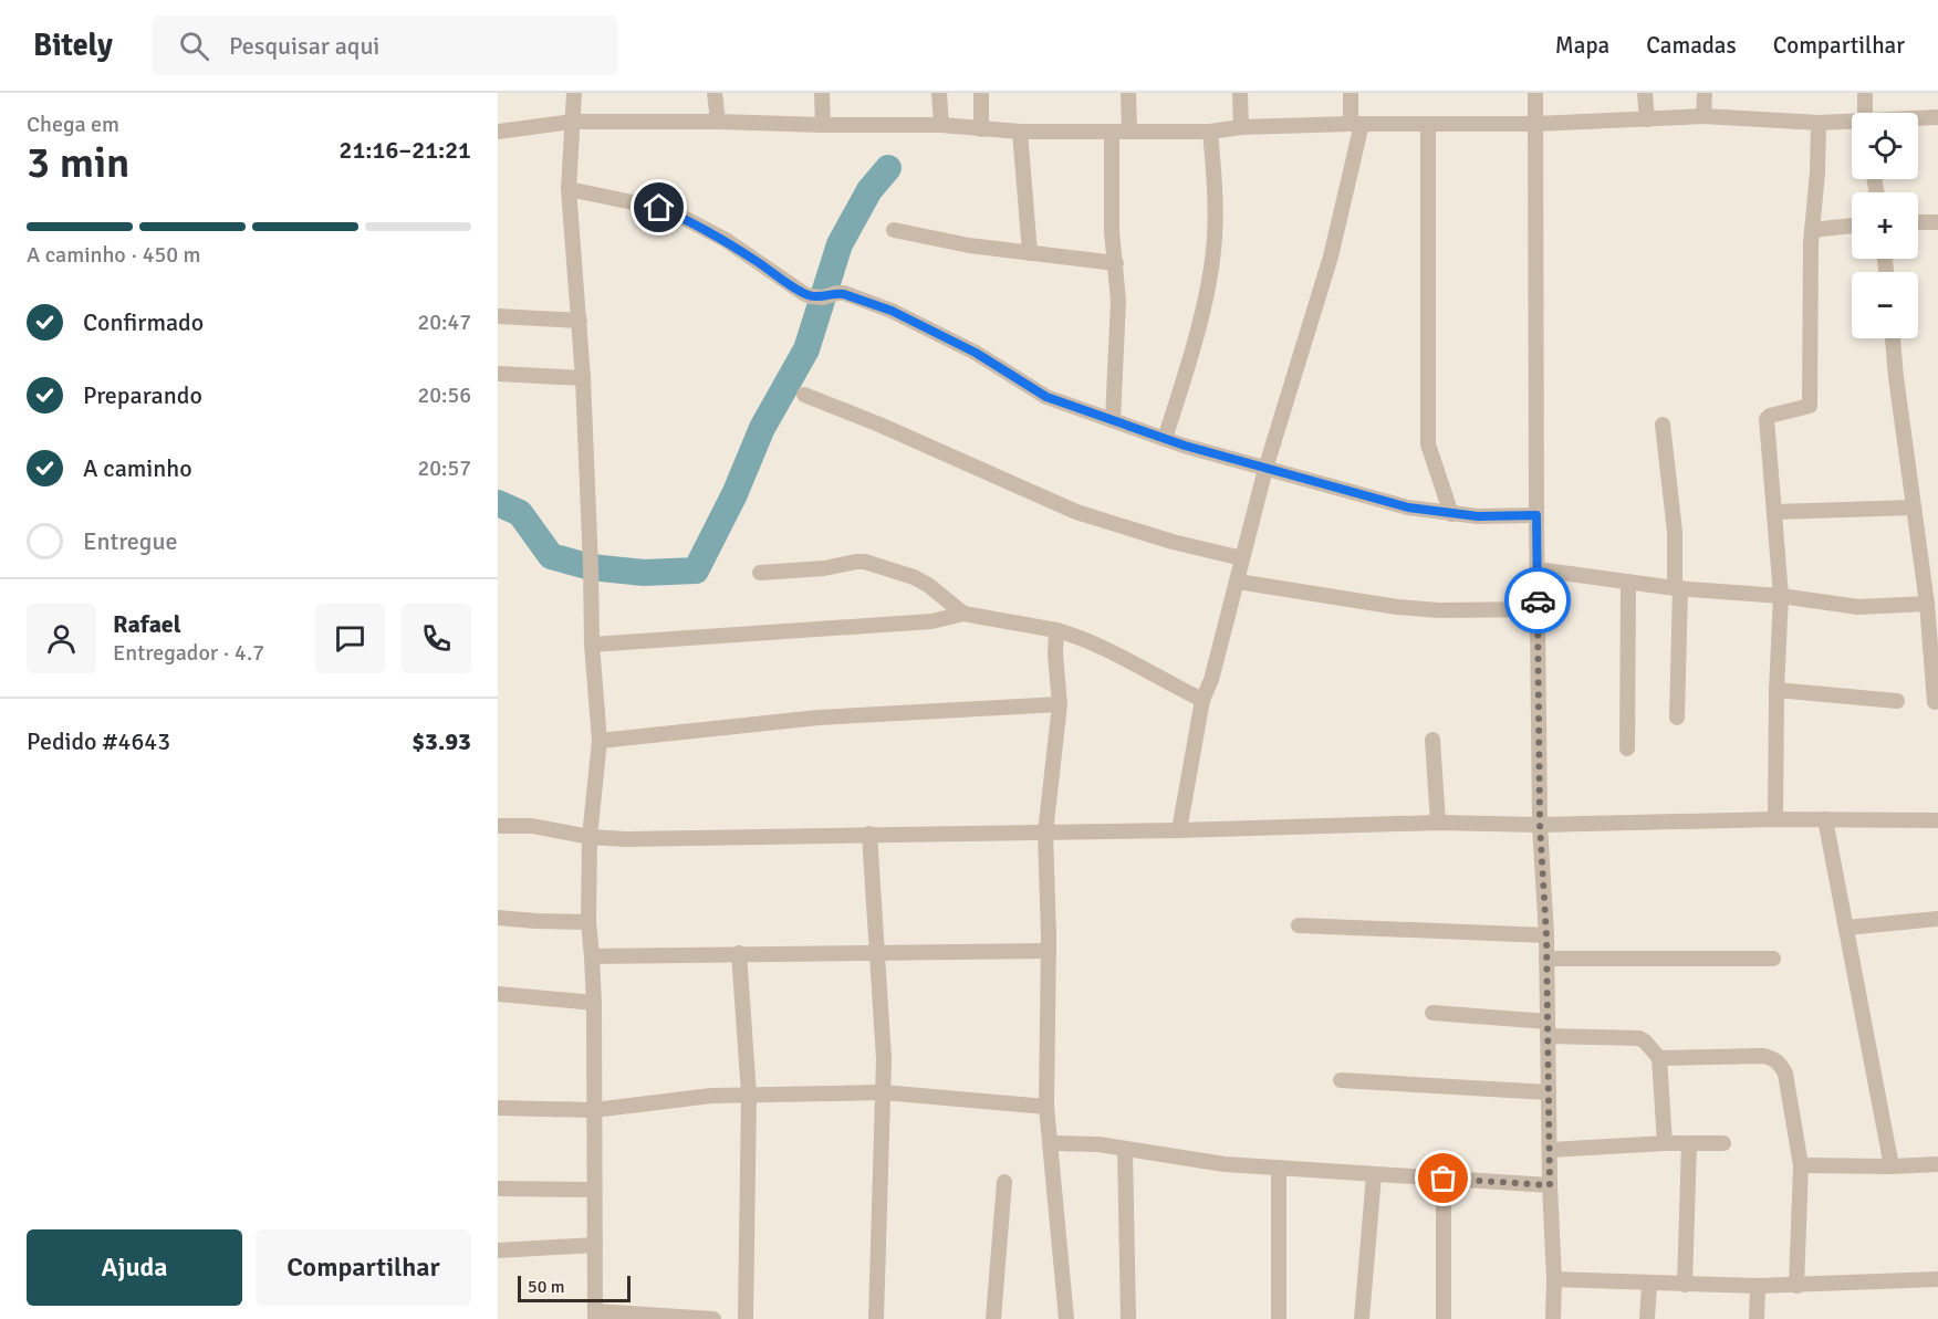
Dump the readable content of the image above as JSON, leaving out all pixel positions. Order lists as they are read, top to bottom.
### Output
{
  "scale_bar": "50 m",
  "page": {
    "header": "Bitely",
    "search": "Pesquisar aqui",
    "nav": ["Mapa", "Camadas", "Compartilhar"],
    "heading": ["3 min", "Chega em", "21:16–21:21"],
    "panel": [
      "Rafael",
      "Entregador · 4.7",
      "Pedido #4643",
      "$3.93"
    ],
    "map_buttons": ["+", "−"],
    "bar": "A caminho · 450 m",
    "list": [
      ["Confirmado", "20:47"],
      ["Preparando", "20:56"],
      ["A caminho", "20:57"],
      "Entregue"
    ],
    "buttons": ["Ajuda", "Compartilhar"],
    "scale": "50 m"
  }
}
